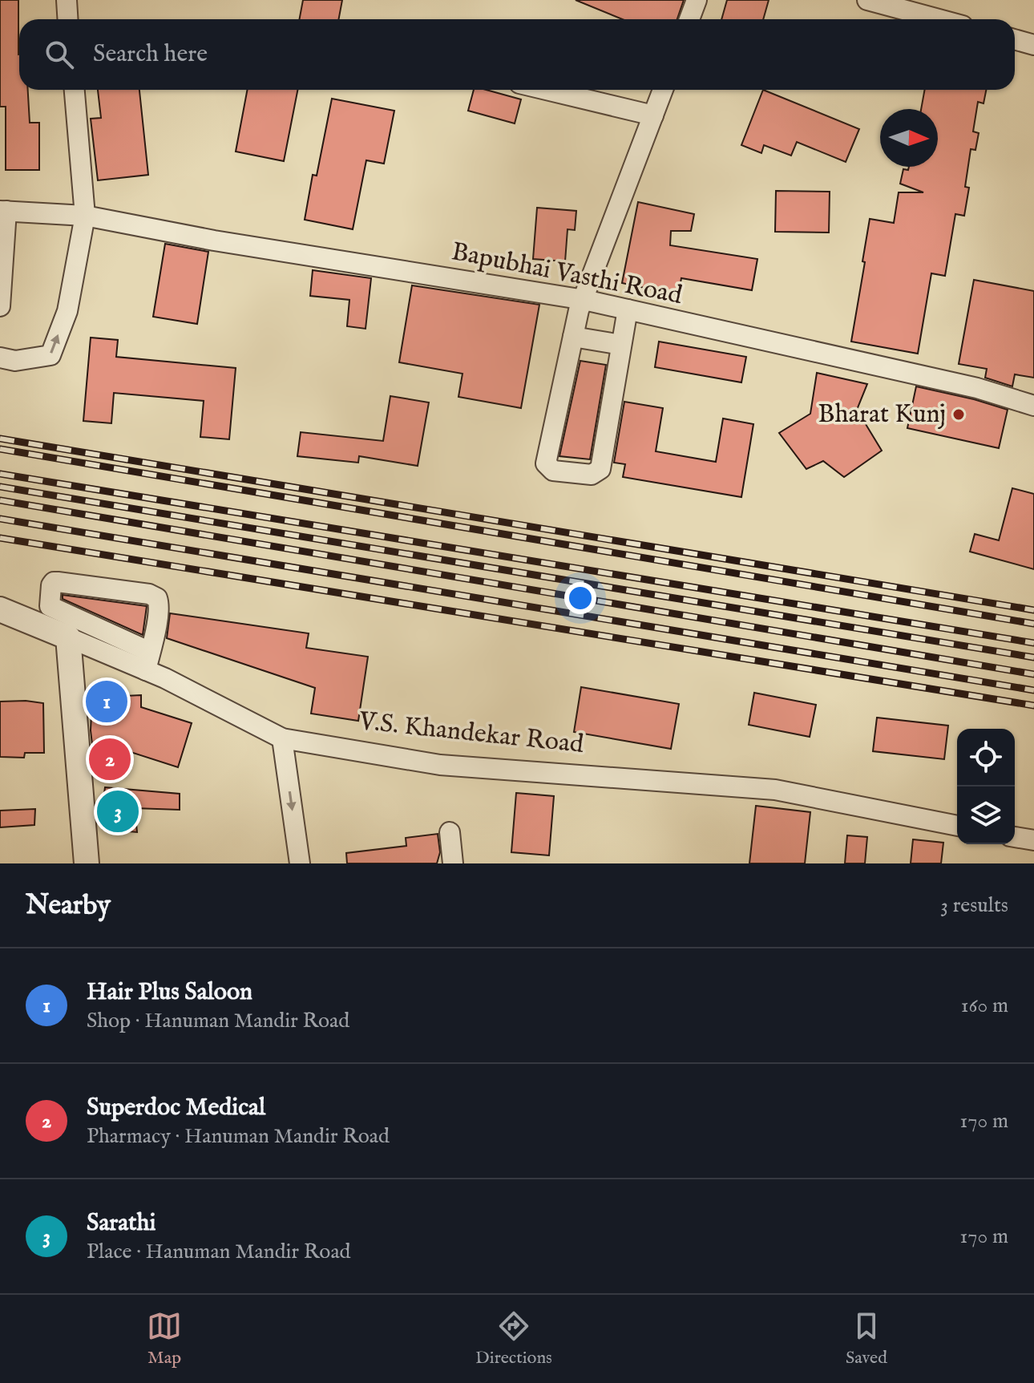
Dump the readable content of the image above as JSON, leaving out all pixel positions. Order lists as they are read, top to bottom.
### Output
{
  "streets": {
    "street": ["Bapubhai Vasthi Road", "V.S. Khandekar Road"]
  },
  "places": ["Bharat Kunj"],
  "north": "right",
  "page": {
    "search": "Search here",
    "pins": ["1", "2", "3"],
    "heading": ["Nearby", "3 results"],
    "list": [
      {
        "mark": "1",
        "name": "Hair Plus Saloon",
        "note": "Shop · Hanuman Mandir Road",
        "value": "160 m"
      },
      {
        "mark": "2",
        "name": "Superdoc Medical",
        "note": "Pharmacy · Hanuman Mandir Road",
        "value": "170 m"
      },
      {
        "mark": "3",
        "name": "Sarathi",
        "note": "Place · Hanuman Mandir Road",
        "value": "170 m"
      }
    ],
    "nav": ["Map", "Directions", "Saved"]
  }
}
